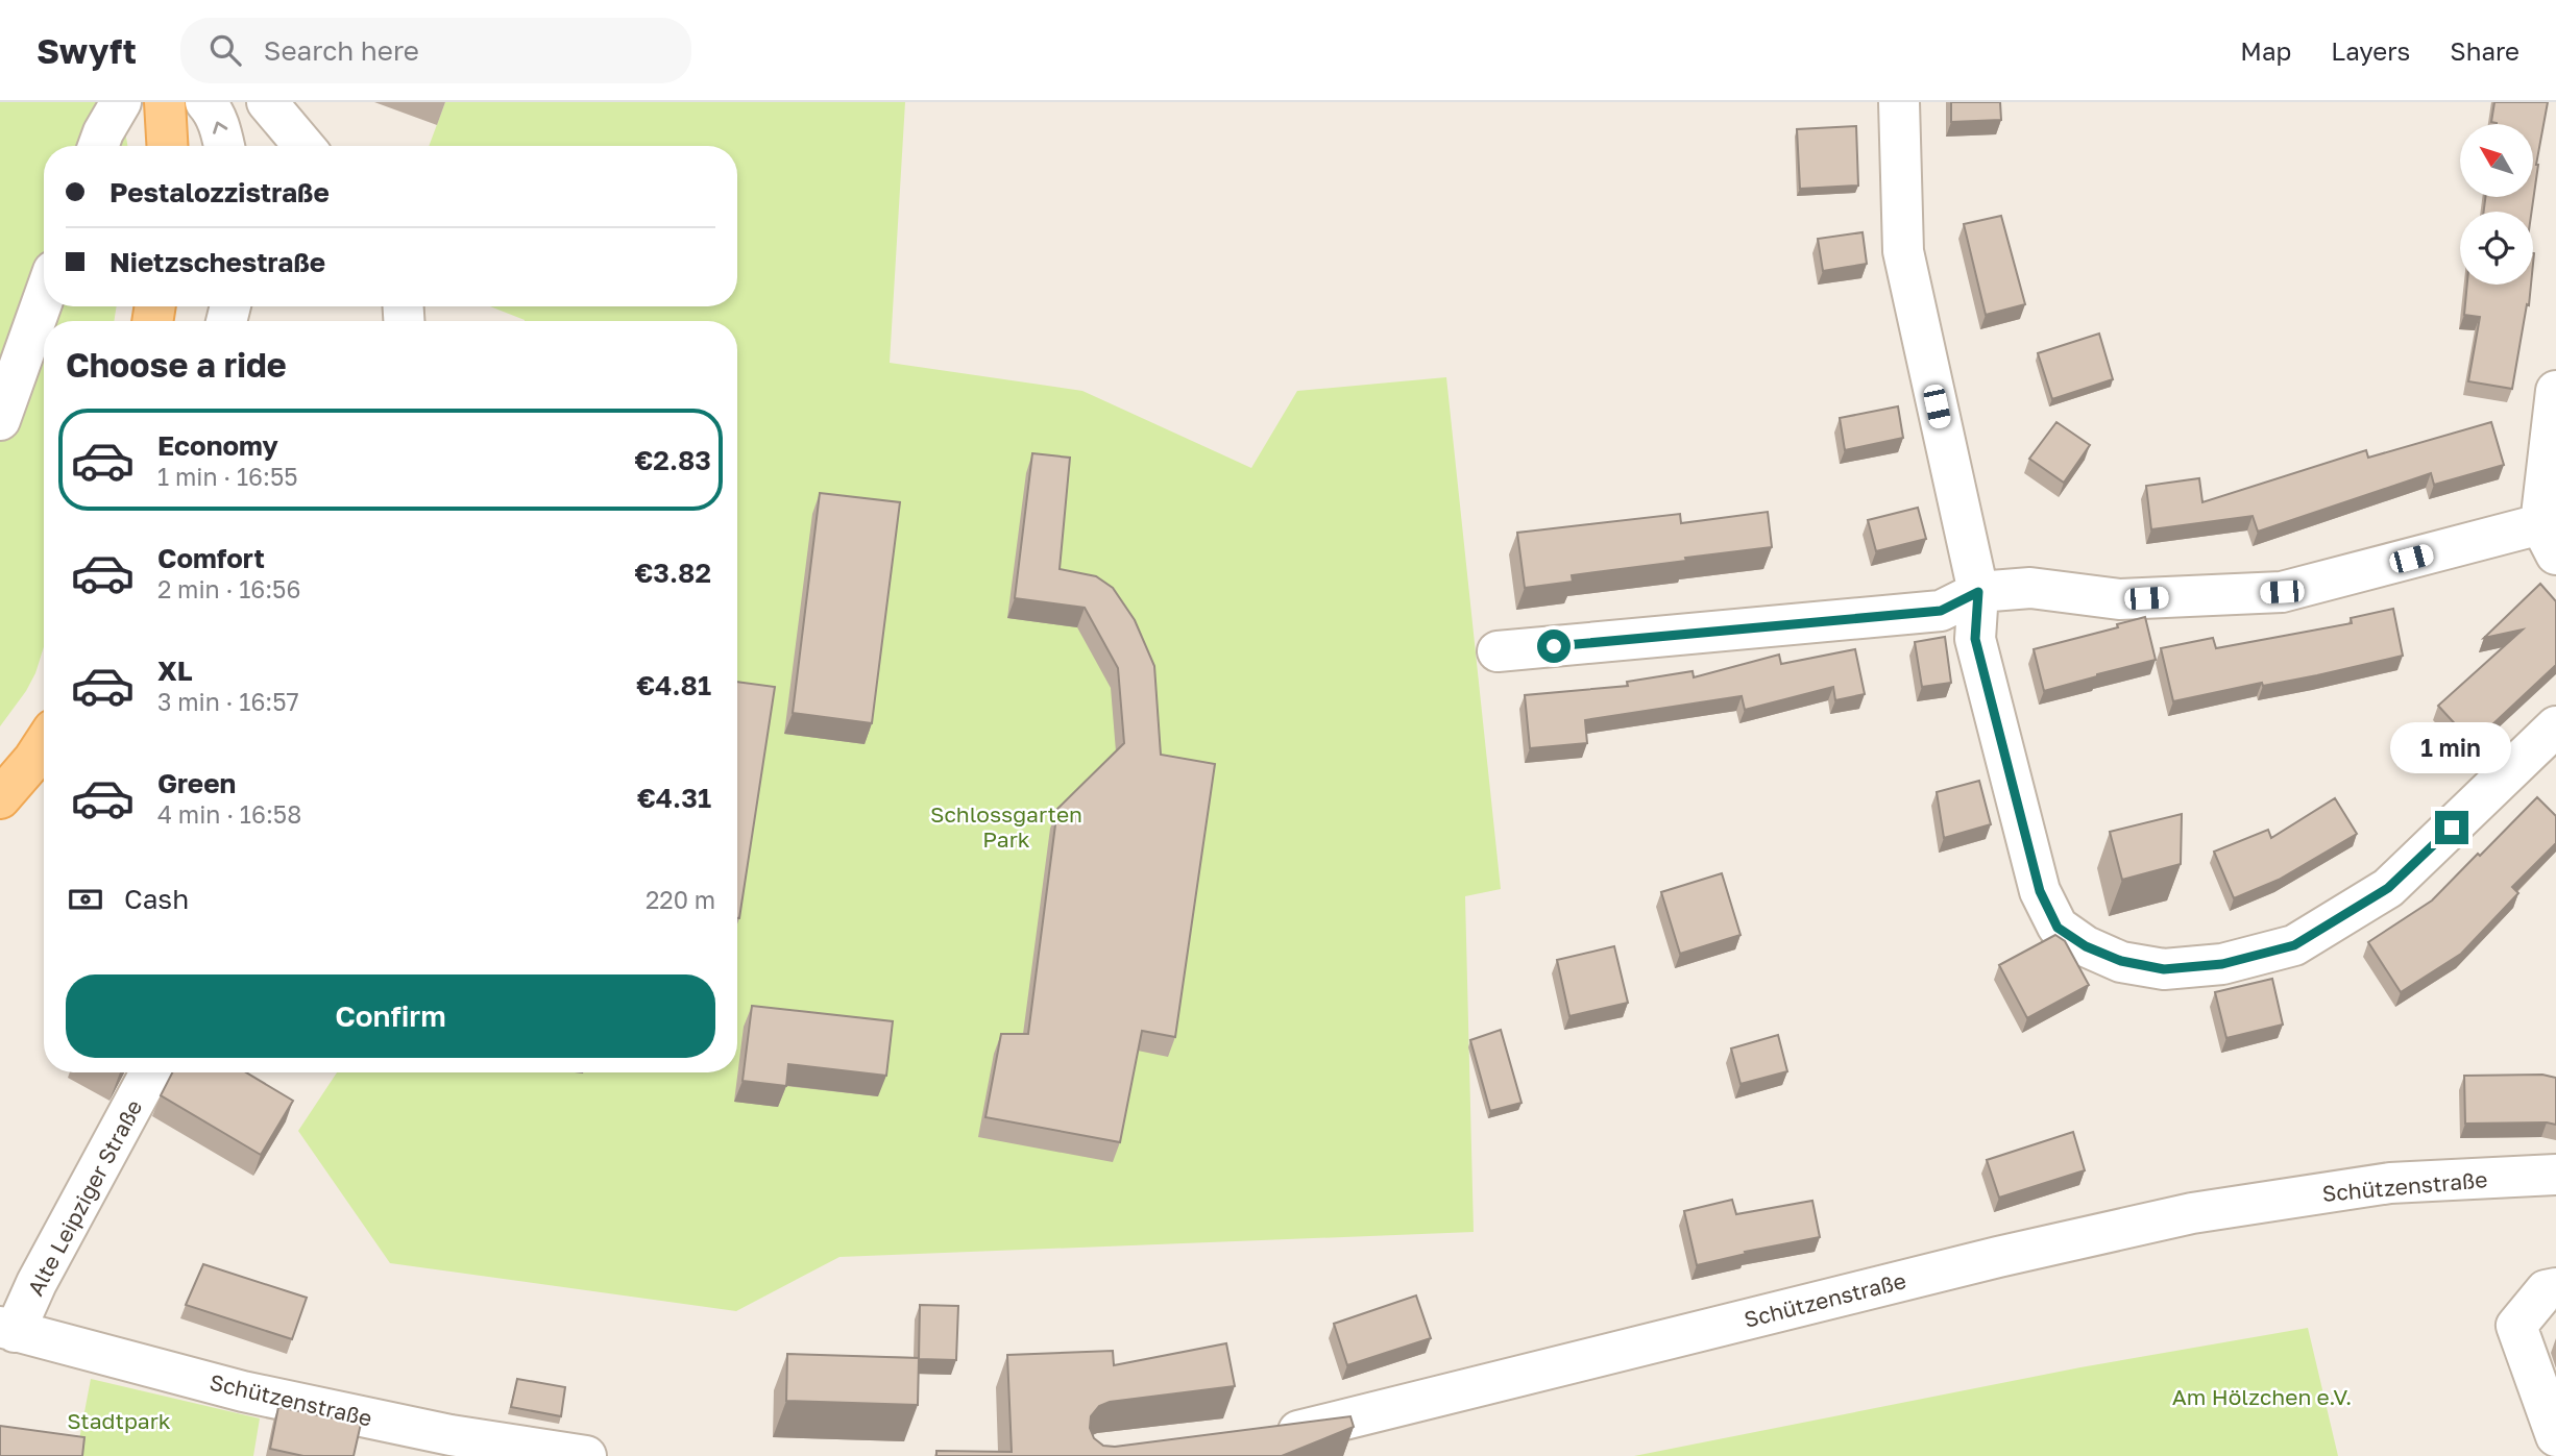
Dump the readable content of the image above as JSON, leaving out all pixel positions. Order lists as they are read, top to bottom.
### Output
{
  "streets": {
    "street": ["Schützenstraße", "Alte Leipziger Straße"]
  },
  "crossings": [
    ["Schützenstraße", "Alte Leipziger Straße"]
  ],
  "parks": ["Schlossgarten Park", "Am Hölzchen e.V.", "Stadtpark"],
  "north": "top left",
  "page": {
    "header": "Swyft",
    "search": "Search here",
    "nav": ["Map", "Layers", "Share"],
    "banner": ["Pestalozzistraße", "Nietzschestraße"],
    "heading": "Choose a ride",
    "list": [
      {
        "name": "Economy",
        "note": "1 min · 16:55",
        "value": "€2.83"
      },
      {
        "name": "Comfort",
        "note": "2 min · 16:56",
        "value": "€3.82"
      },
      {
        "name": "XL",
        "note": "3 min · 16:57",
        "value": "€4.81"
      },
      {
        "name": "Green",
        "note": "4 min · 16:58",
        "value": "€4.31"
      }
    ],
    "bubble": "1 min",
    "pay": ["Cash", "220 m"],
    "buttons": "Confirm"
  }
}
